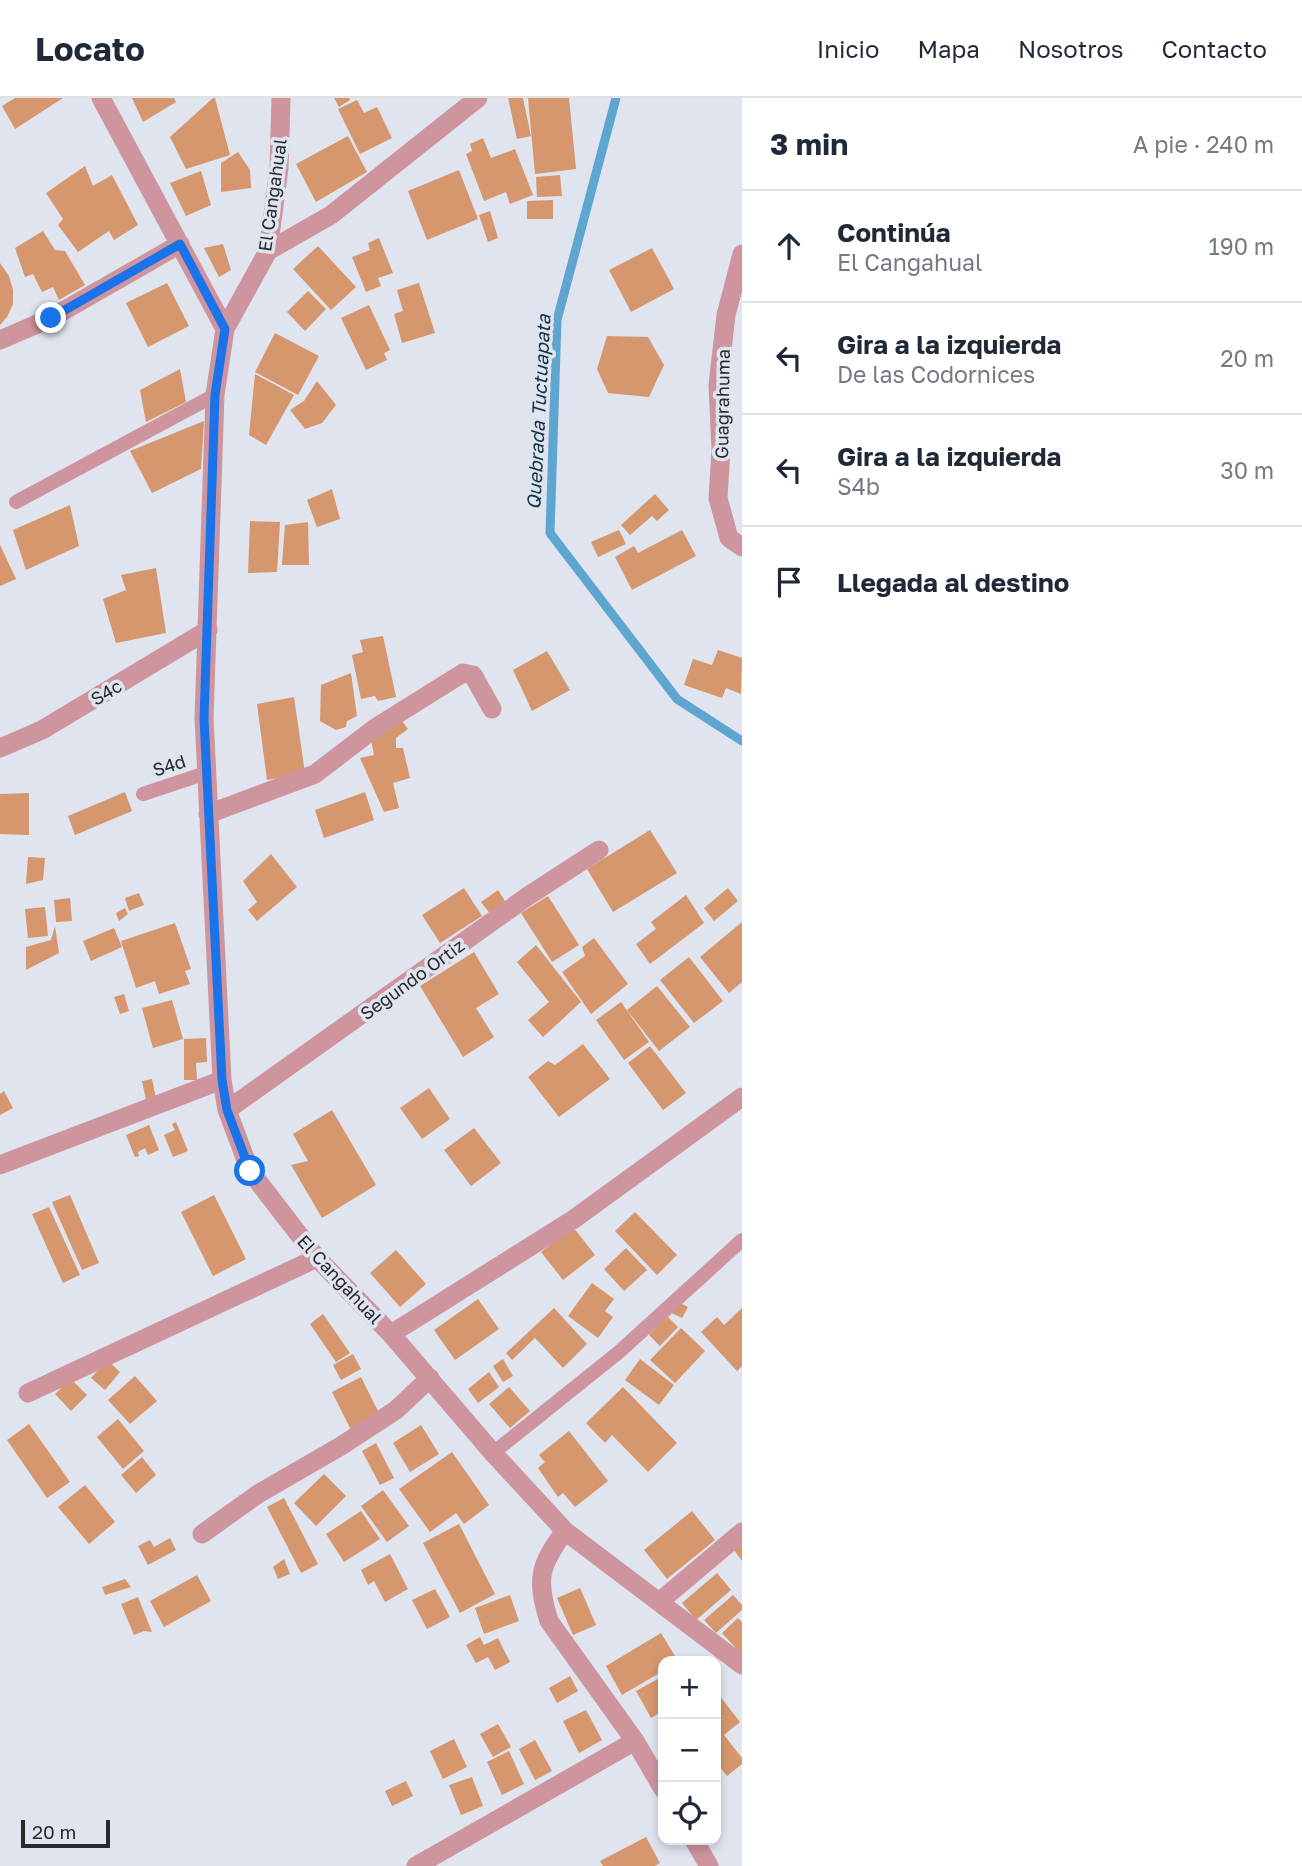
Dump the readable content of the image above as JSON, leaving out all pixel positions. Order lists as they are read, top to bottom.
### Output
{
  "streets": {
    "street": [
      "El Cangahual",
      "Guagrahuma",
      "S4c",
      "Segundo Ortiz"
    ],
    "lane": ["S4d"]
  },
  "crossings": [
    ["El Cangahual", "S4c"],
    ["El Cangahual", "S4d"],
    ["El Cangahual", "Segundo Ortiz"]
  ],
  "water": ["Quebrada Tuctuapata"],
  "scale_bar": "20 m",
  "page": {
    "header": "Locato",
    "nav": [
      "Inicio",
      "Mapa",
      "Nosotros",
      "Contacto"
    ],
    "heading": ["3 min", "A pie · 240 m"],
    "list": [
      ["Continúa", "El Cangahual", "190 m"],
      ["Gira a la izquierda", "De las Codornices", "20 m"],
      ["Gira a la izquierda", "S4b", "30 m"],
      "Llegada al destino"
    ],
    "map_buttons": ["+", "−"],
    "scale": "20 m"
  }
}
